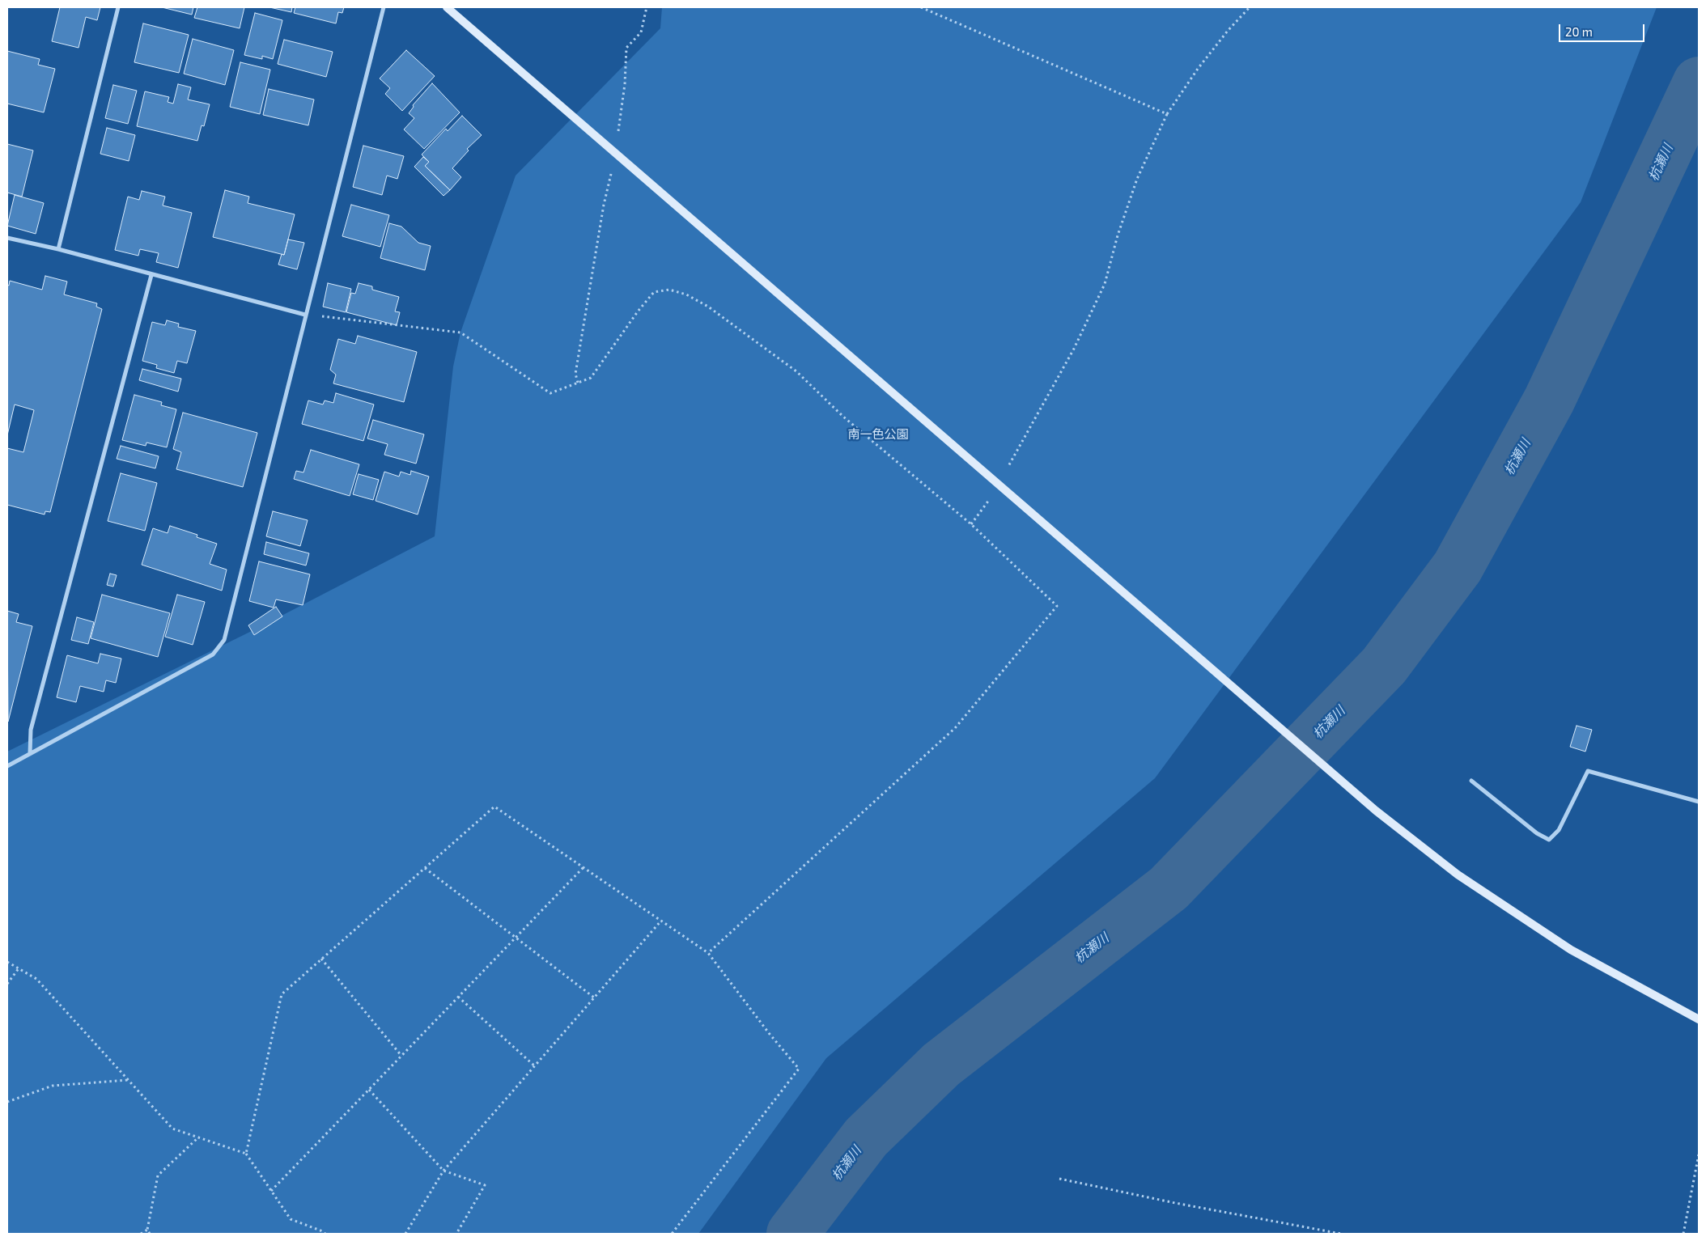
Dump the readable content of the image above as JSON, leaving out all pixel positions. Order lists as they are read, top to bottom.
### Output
{
  "water": ["杭瀬川"],
  "parks": ["南一色公園"],
  "scale_bar": "20 m"
}
